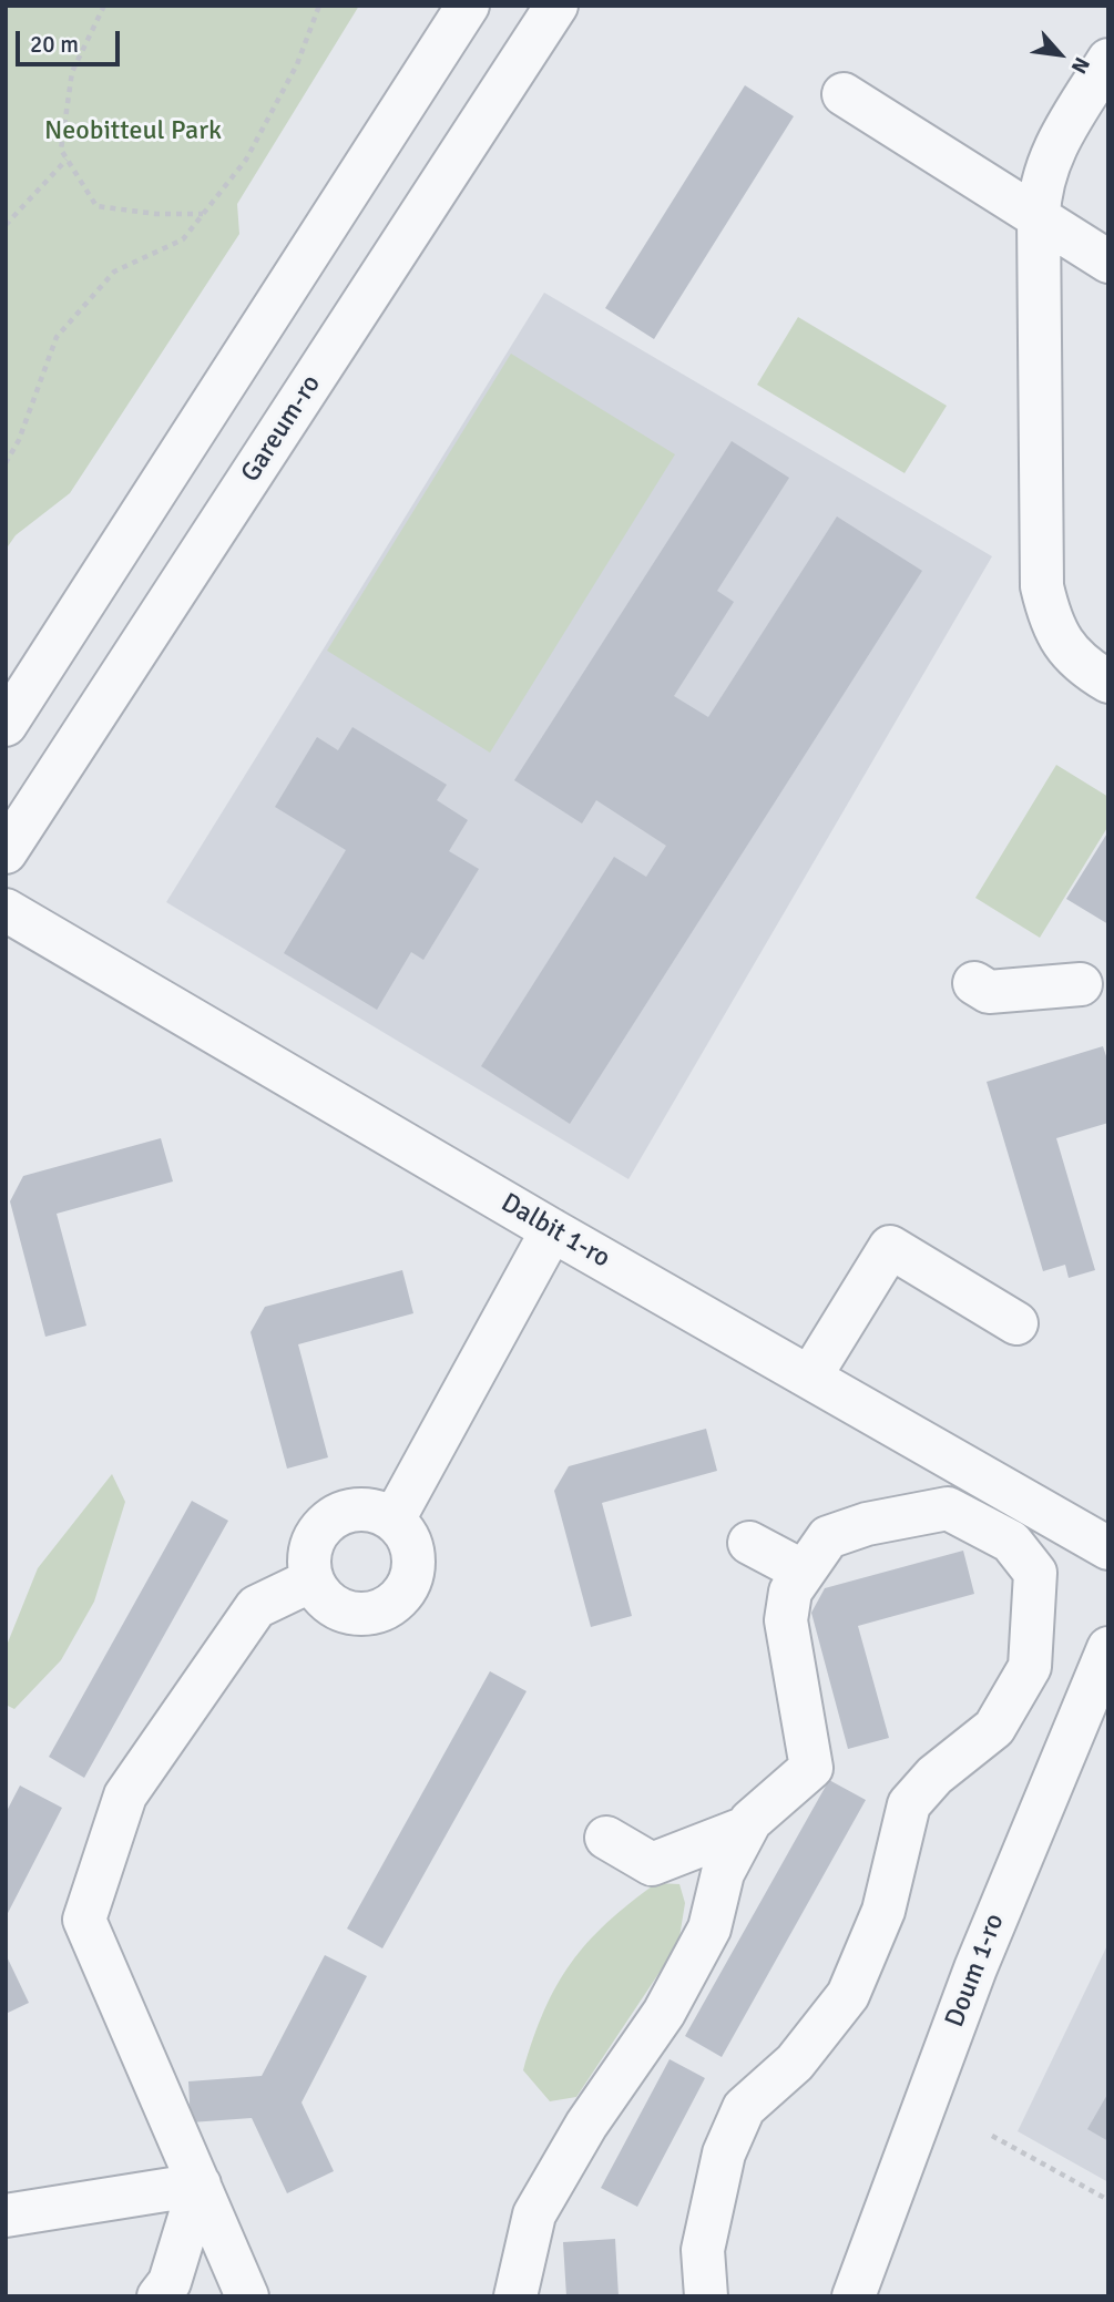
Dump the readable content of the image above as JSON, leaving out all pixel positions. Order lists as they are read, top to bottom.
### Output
{
  "streets": {
    "street": ["Gareum-ro", "Dalbit 1-ro", "Doum 1-ro"]
  },
  "parks": ["Neobitteul Park"],
  "scale_bar": "20 m",
  "north": "bottom right"
}
